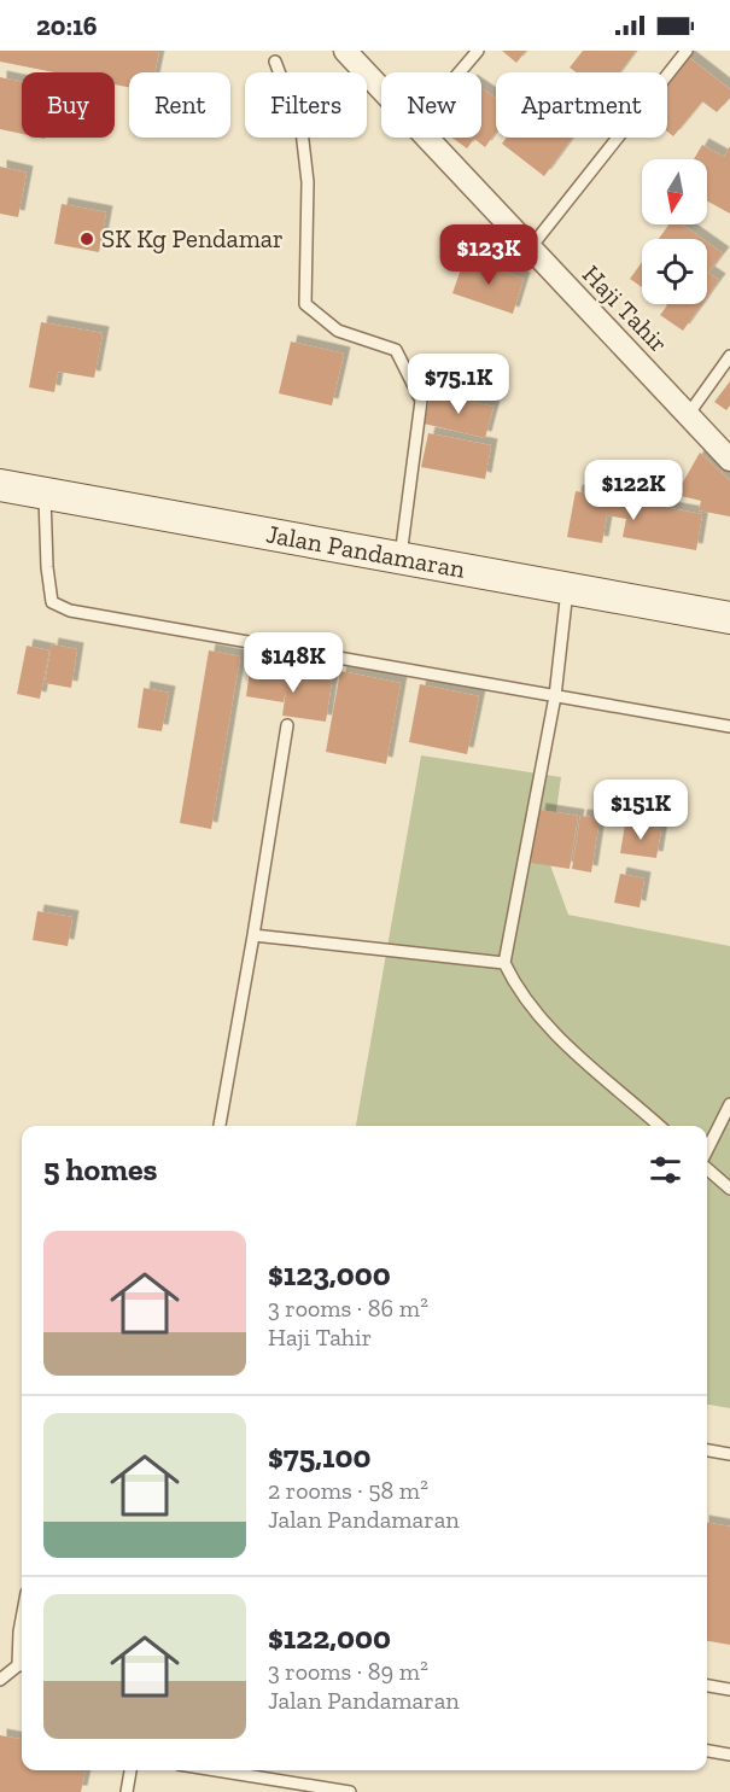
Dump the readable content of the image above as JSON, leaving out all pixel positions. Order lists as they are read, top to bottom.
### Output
{
  "streets": {
    "main road": ["Jalan Pandamaran"],
    "street": ["Haji Tahir"]
  },
  "places": ["SK Kg Pendamar"],
  "north": "bottom",
  "page": {
    "status": "20:16",
    "chip": [
      "Buy",
      "Rent",
      "Filters",
      "New",
      "Apartment"
    ],
    "price": [
      "$123K",
      "$75.1K",
      "$122K",
      "$148K",
      "$151K"
    ],
    "heading": "5 homes",
    "list": [
      {
        "name": "$123,000",
        "note": "3 rooms · 86 m² · Haji Tahir"
      },
      {
        "name": "$75,100",
        "note": "2 rooms · 58 m² · Jalan Pandamaran"
      },
      {
        "name": "$122,000",
        "note": "3 rooms · 89 m² · Jalan Pandamaran"
      }
    ]
  }
}
